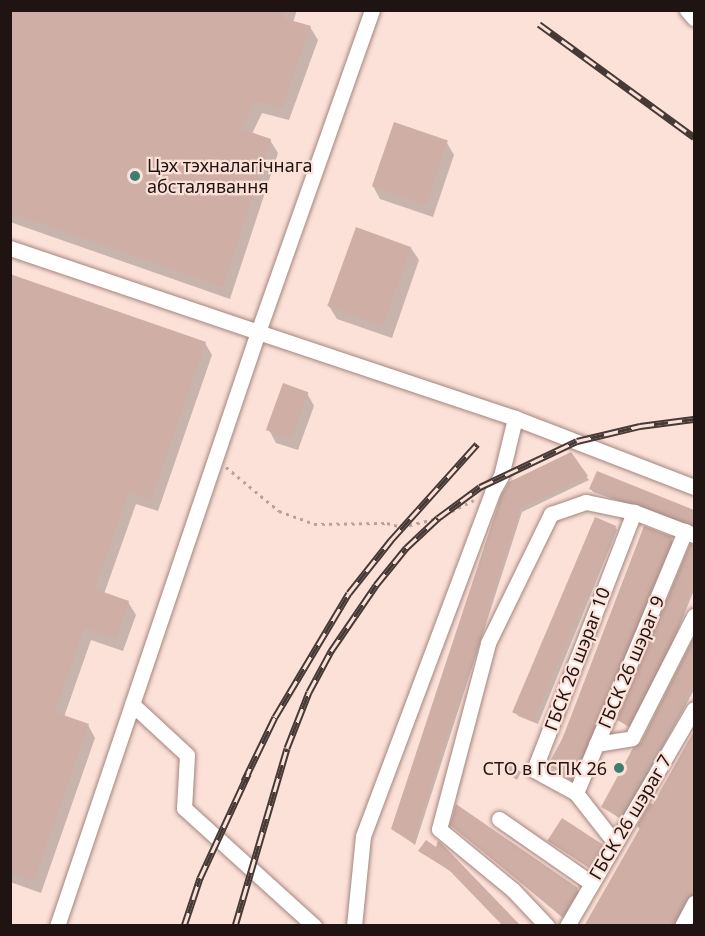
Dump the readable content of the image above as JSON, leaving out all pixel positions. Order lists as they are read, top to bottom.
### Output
{
  "streets": {
    "lane": ["ГБСК 26 шэраг 10", "ГБСК 26 шэраг 9", "ГБСК 26 шэраг 7"]
  },
  "crossings": [
    ["ГБСК 26 шэраг 10", "ГБСК 26 шэраг 9"],
    ["ГБСК 26 шэраг 10", "ГБСК 26 шэраг 7"]
  ],
  "places": ["Цэх тэхналагічнага абсталявання", "СТО в ГСПК 26"]
}
